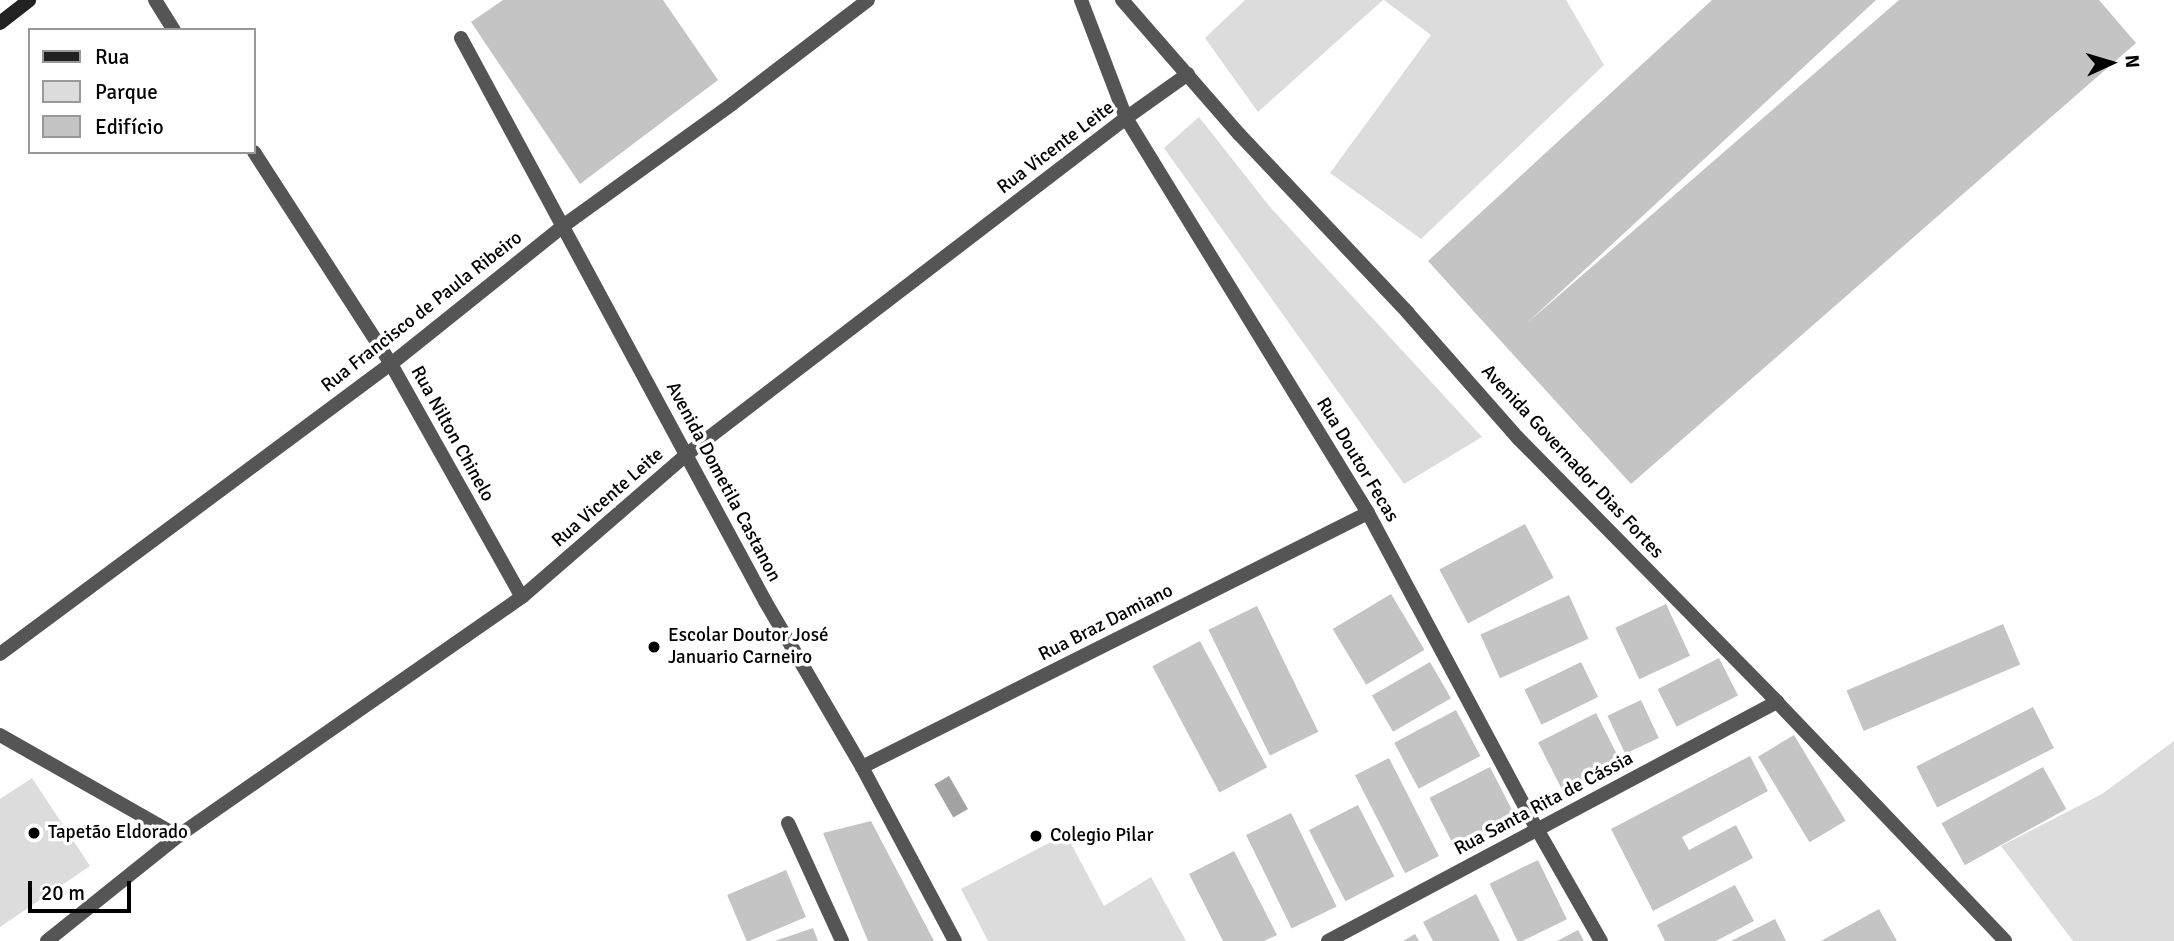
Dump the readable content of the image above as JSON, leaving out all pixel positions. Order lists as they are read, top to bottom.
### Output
{
  "streets": {
    "street": [
      "Rua Vicente Leite",
      "Rua Francisco de Paula Ribeiro",
      "Rua Nilton Chinelo",
      "Rua Doutor Fecas",
      "Avenida Governador Dias Fortes",
      "Avenida Dometila Castanon",
      "Rua Braz Damiano",
      "Rua Santa Rita de Cássia"
    ]
  },
  "crossings": [
    ["Rua Vicente Leite", "Rua Nilton Chinelo"],
    ["Rua Vicente Leite", "Rua Doutor Fecas"],
    ["Rua Vicente Leite", "Avenida Governador Dias Fortes"],
    ["Rua Vicente Leite", "Avenida Dometila Castanon"],
    ["Rua Francisco de Paula Ribeiro", "Rua Nilton Chinelo"],
    ["Rua Francisco de Paula Ribeiro", "Avenida Dometila Castanon"],
    ["Rua Doutor Fecas", "Rua Braz Damiano"],
    ["Rua Doutor Fecas", "Rua Santa Rita de Cássia"],
    ["Avenida Governador Dias Fortes", "Rua Santa Rita de Cássia"],
    ["Avenida Dometila Castanon", "Rua Braz Damiano"]
  ],
  "places": ["Escolar Doutor José Januario Carneiro", "Tapetão Eldorado", "Colegio Pilar"],
  "legend": ["Rua", "Parque", "Edifício"],
  "scale_bar": "20 m",
  "north": "right"
}
